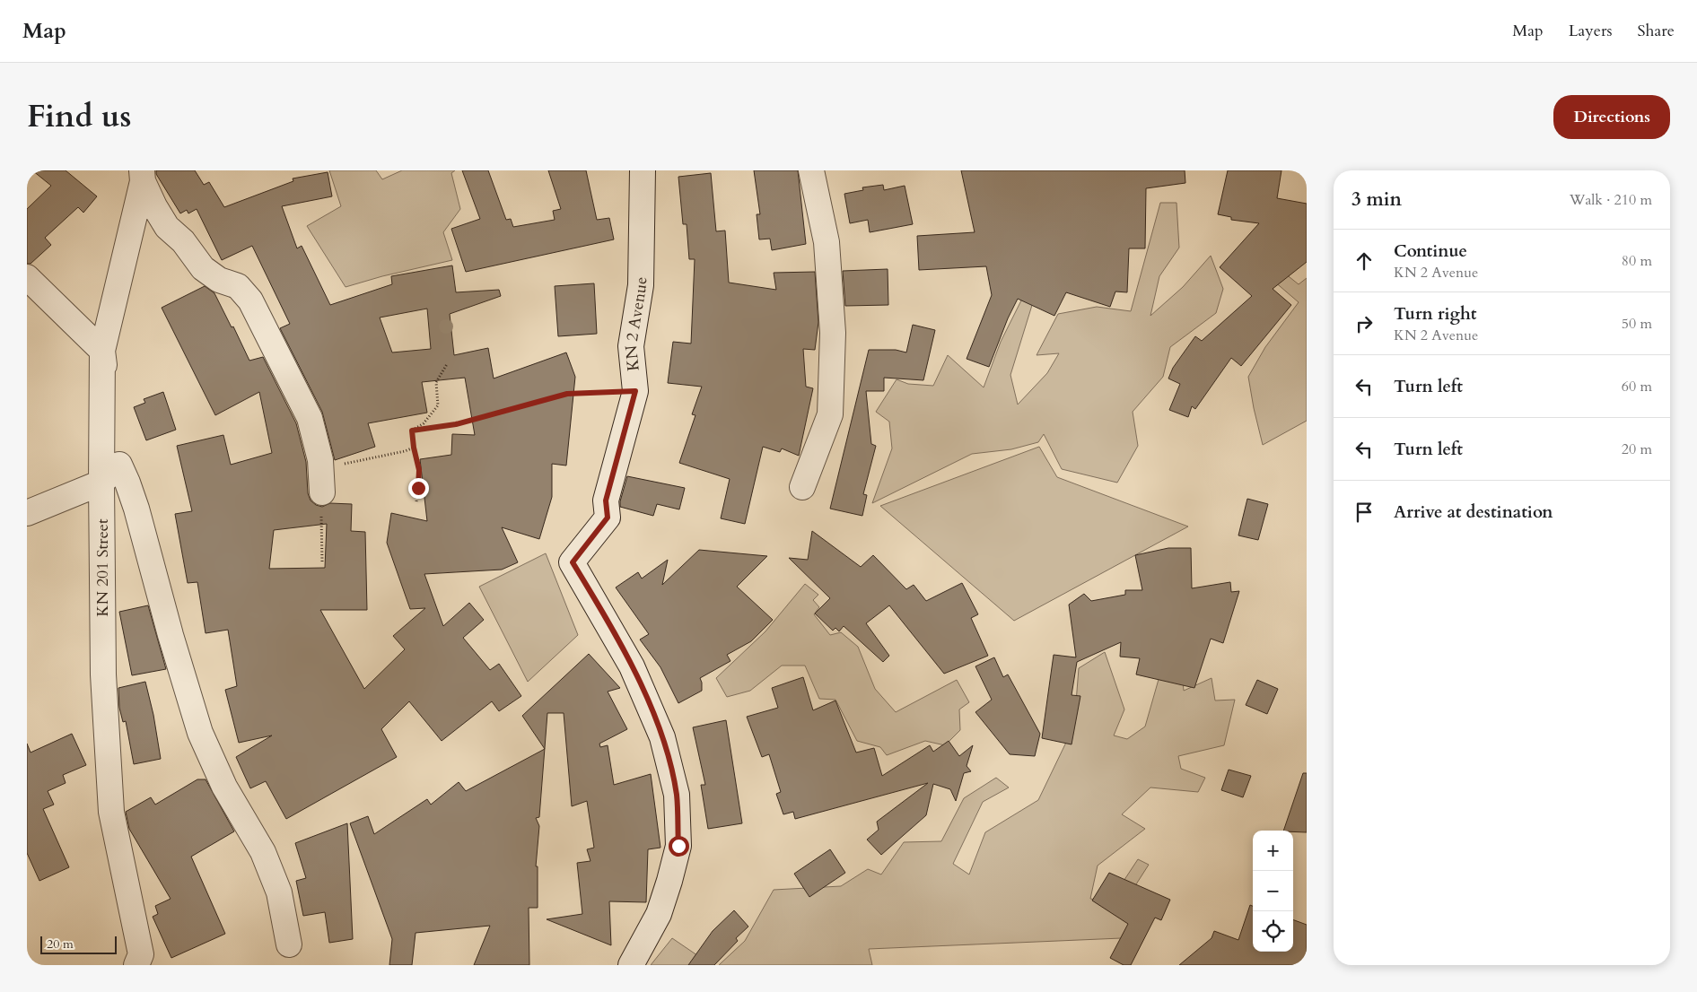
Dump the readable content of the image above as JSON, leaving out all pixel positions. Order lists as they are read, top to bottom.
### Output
{
  "streets": {
    "street": ["KN 2 Avenue", "KN 201 Street"]
  },
  "scale_bar": "20 m",
  "page": {
    "header": "Map",
    "nav": ["Map", "Layers", "Share"],
    "title": "Find us",
    "buttons": "Directions",
    "heading": ["3 min", "Walk · 210 m"],
    "list": [
      ["Continue", "KN 2 Avenue", "80 m"],
      ["Turn right", "KN 2 Avenue", "50 m"],
      ["Turn left", "60 m"],
      ["Turn left", "20 m"],
      "Arrive at destination"
    ],
    "map_buttons": ["+", "−"],
    "scale": "20 m"
  }
}
